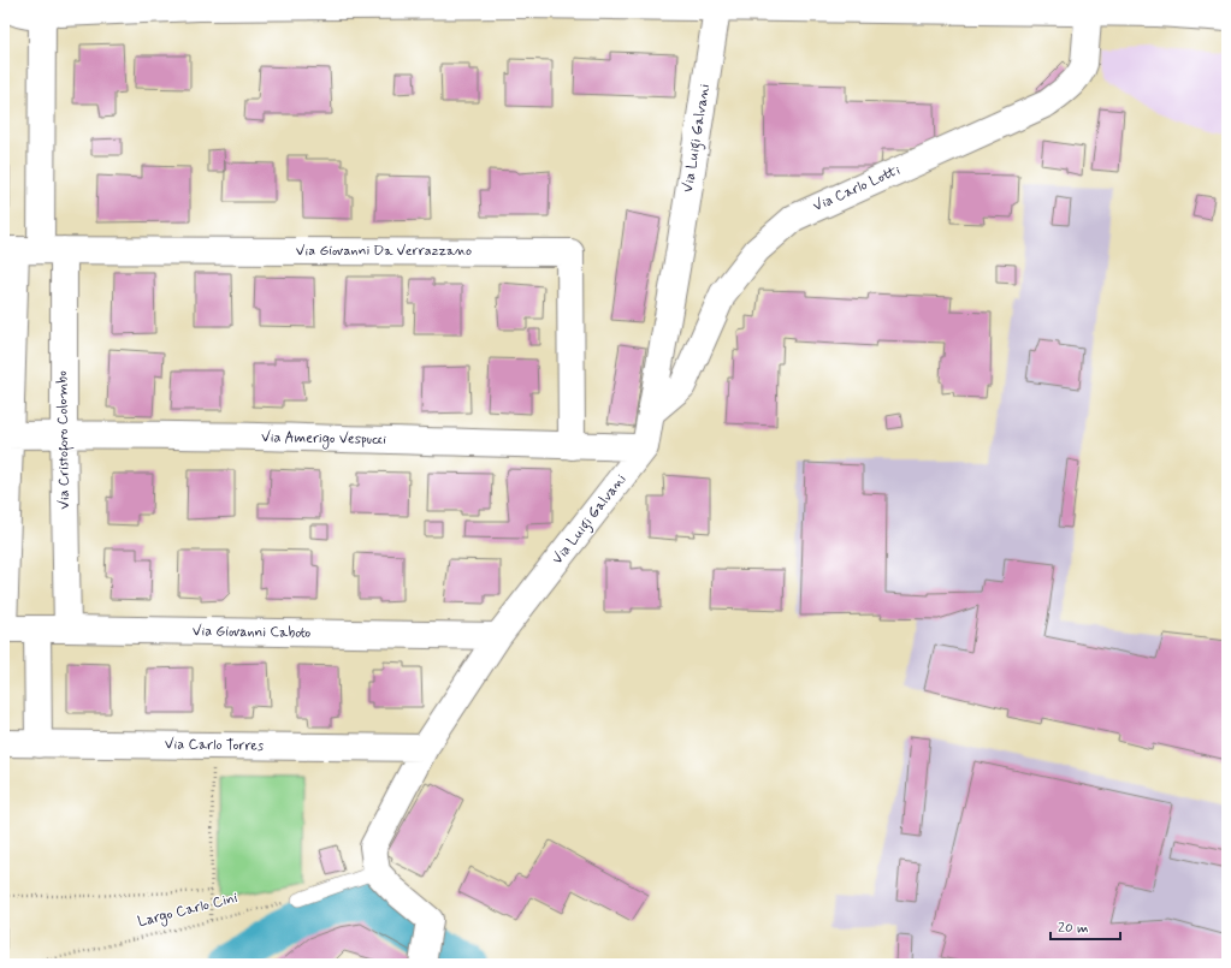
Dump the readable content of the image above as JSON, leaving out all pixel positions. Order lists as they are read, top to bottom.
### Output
{
  "streets": {
    "street": [
      "Via Luigi Galvani",
      "Via Carlo Lotti",
      "Via Giovanni Da Verrazzano",
      "Via Amerigo Vespucci",
      "Via Cristoforo Colombo",
      "Via Giovanni Caboto",
      "Via Carlo Torres"
    ],
    "path": ["Largo Carlo Cini"]
  },
  "crossings": [
    ["Via Luigi Galvani", "Via Carlo Lotti"],
    ["Via Luigi Galvani", "Via Amerigo Vespucci"],
    ["Via Luigi Galvani", "Via Giovanni Caboto"],
    ["Via Luigi Galvani", "Via Carlo Torres"],
    ["Via Giovanni Da Verrazzano", "Via Amerigo Vespucci"],
    ["Via Giovanni Da Verrazzano", "Via Cristoforo Colombo"],
    ["Via Amerigo Vespucci", "Via Cristoforo Colombo"],
    ["Via Cristoforo Colombo", "Via Giovanni Caboto"]
  ],
  "scale_bar": "20 m"
}
